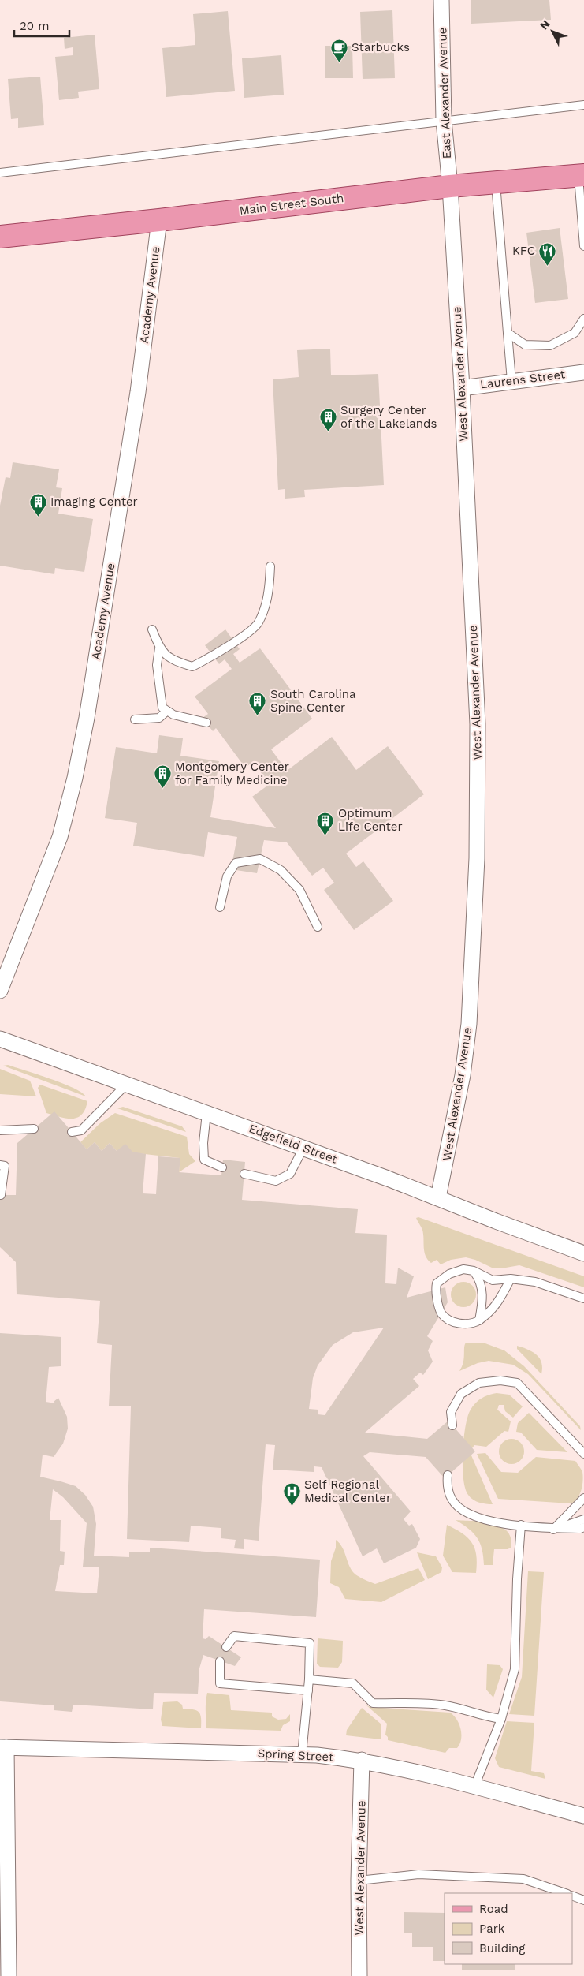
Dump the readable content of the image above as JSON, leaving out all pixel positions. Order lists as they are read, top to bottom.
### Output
{
  "streets": {
    "main road": ["Main Street South"],
    "street": [
      "East Alexander Avenue",
      "Academy Avenue",
      "West Alexander Avenue",
      "Laurens Street",
      "Edgefield Street",
      "Spring Street"
    ]
  },
  "crossings": [
    ["East Alexander Avenue", "Main Street South"],
    ["East Alexander Avenue", "West Alexander Avenue"],
    ["Main Street South", "Academy Avenue"],
    ["Main Street South", "West Alexander Avenue"],
    ["West Alexander Avenue", "Laurens Street"],
    ["West Alexander Avenue", "Edgefield Street"],
    ["West Alexander Avenue", "Spring Street"]
  ],
  "places": {
    "cafe": ["Starbucks"],
    "restaurant": ["KFC"],
    "building": [
      "Surgery Center of the Lakelands",
      "Imaging Center",
      "South Carolina Spine Center",
      "Montgomery Center for Family Medicine",
      "Optimum Life Center"
    ],
    "hospital": ["Self Regional Medical Center"]
  },
  "legend": ["Road", "Park", "Building"],
  "scale_bar": "20 m",
  "north": "top left"
}
